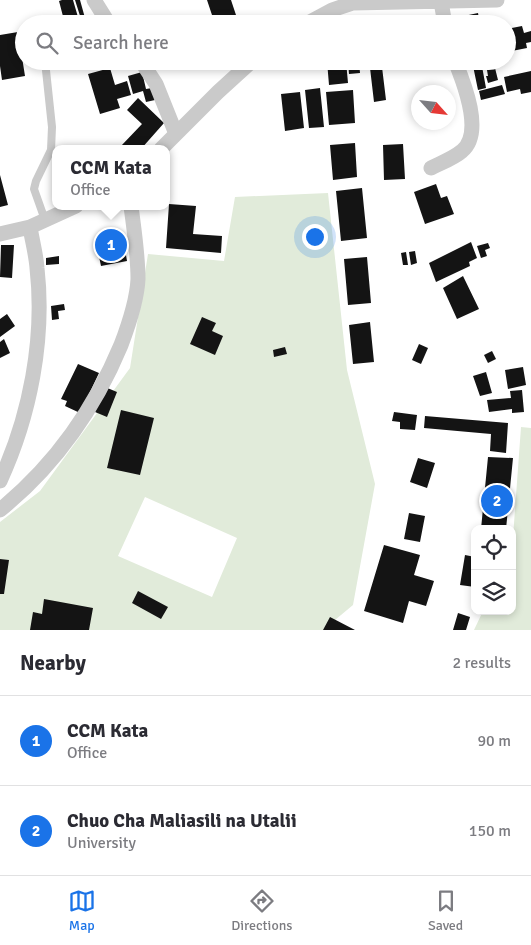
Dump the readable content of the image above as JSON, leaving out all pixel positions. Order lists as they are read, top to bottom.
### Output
{
  "north": "bottom right",
  "page": {
    "search": "Search here",
    "popup": ["CCM Kata", "Office"],
    "pins": ["1", "2"],
    "heading": ["Nearby", "2 results"],
    "list": [
      {
        "mark": "1",
        "name": "CCM Kata",
        "note": "Office",
        "value": "90 m"
      },
      {
        "mark": "2",
        "name": "Chuo Cha Maliasili na Utalii",
        "note": "University",
        "value": "150 m"
      }
    ],
    "nav": ["Map", "Directions", "Saved"]
  }
}
